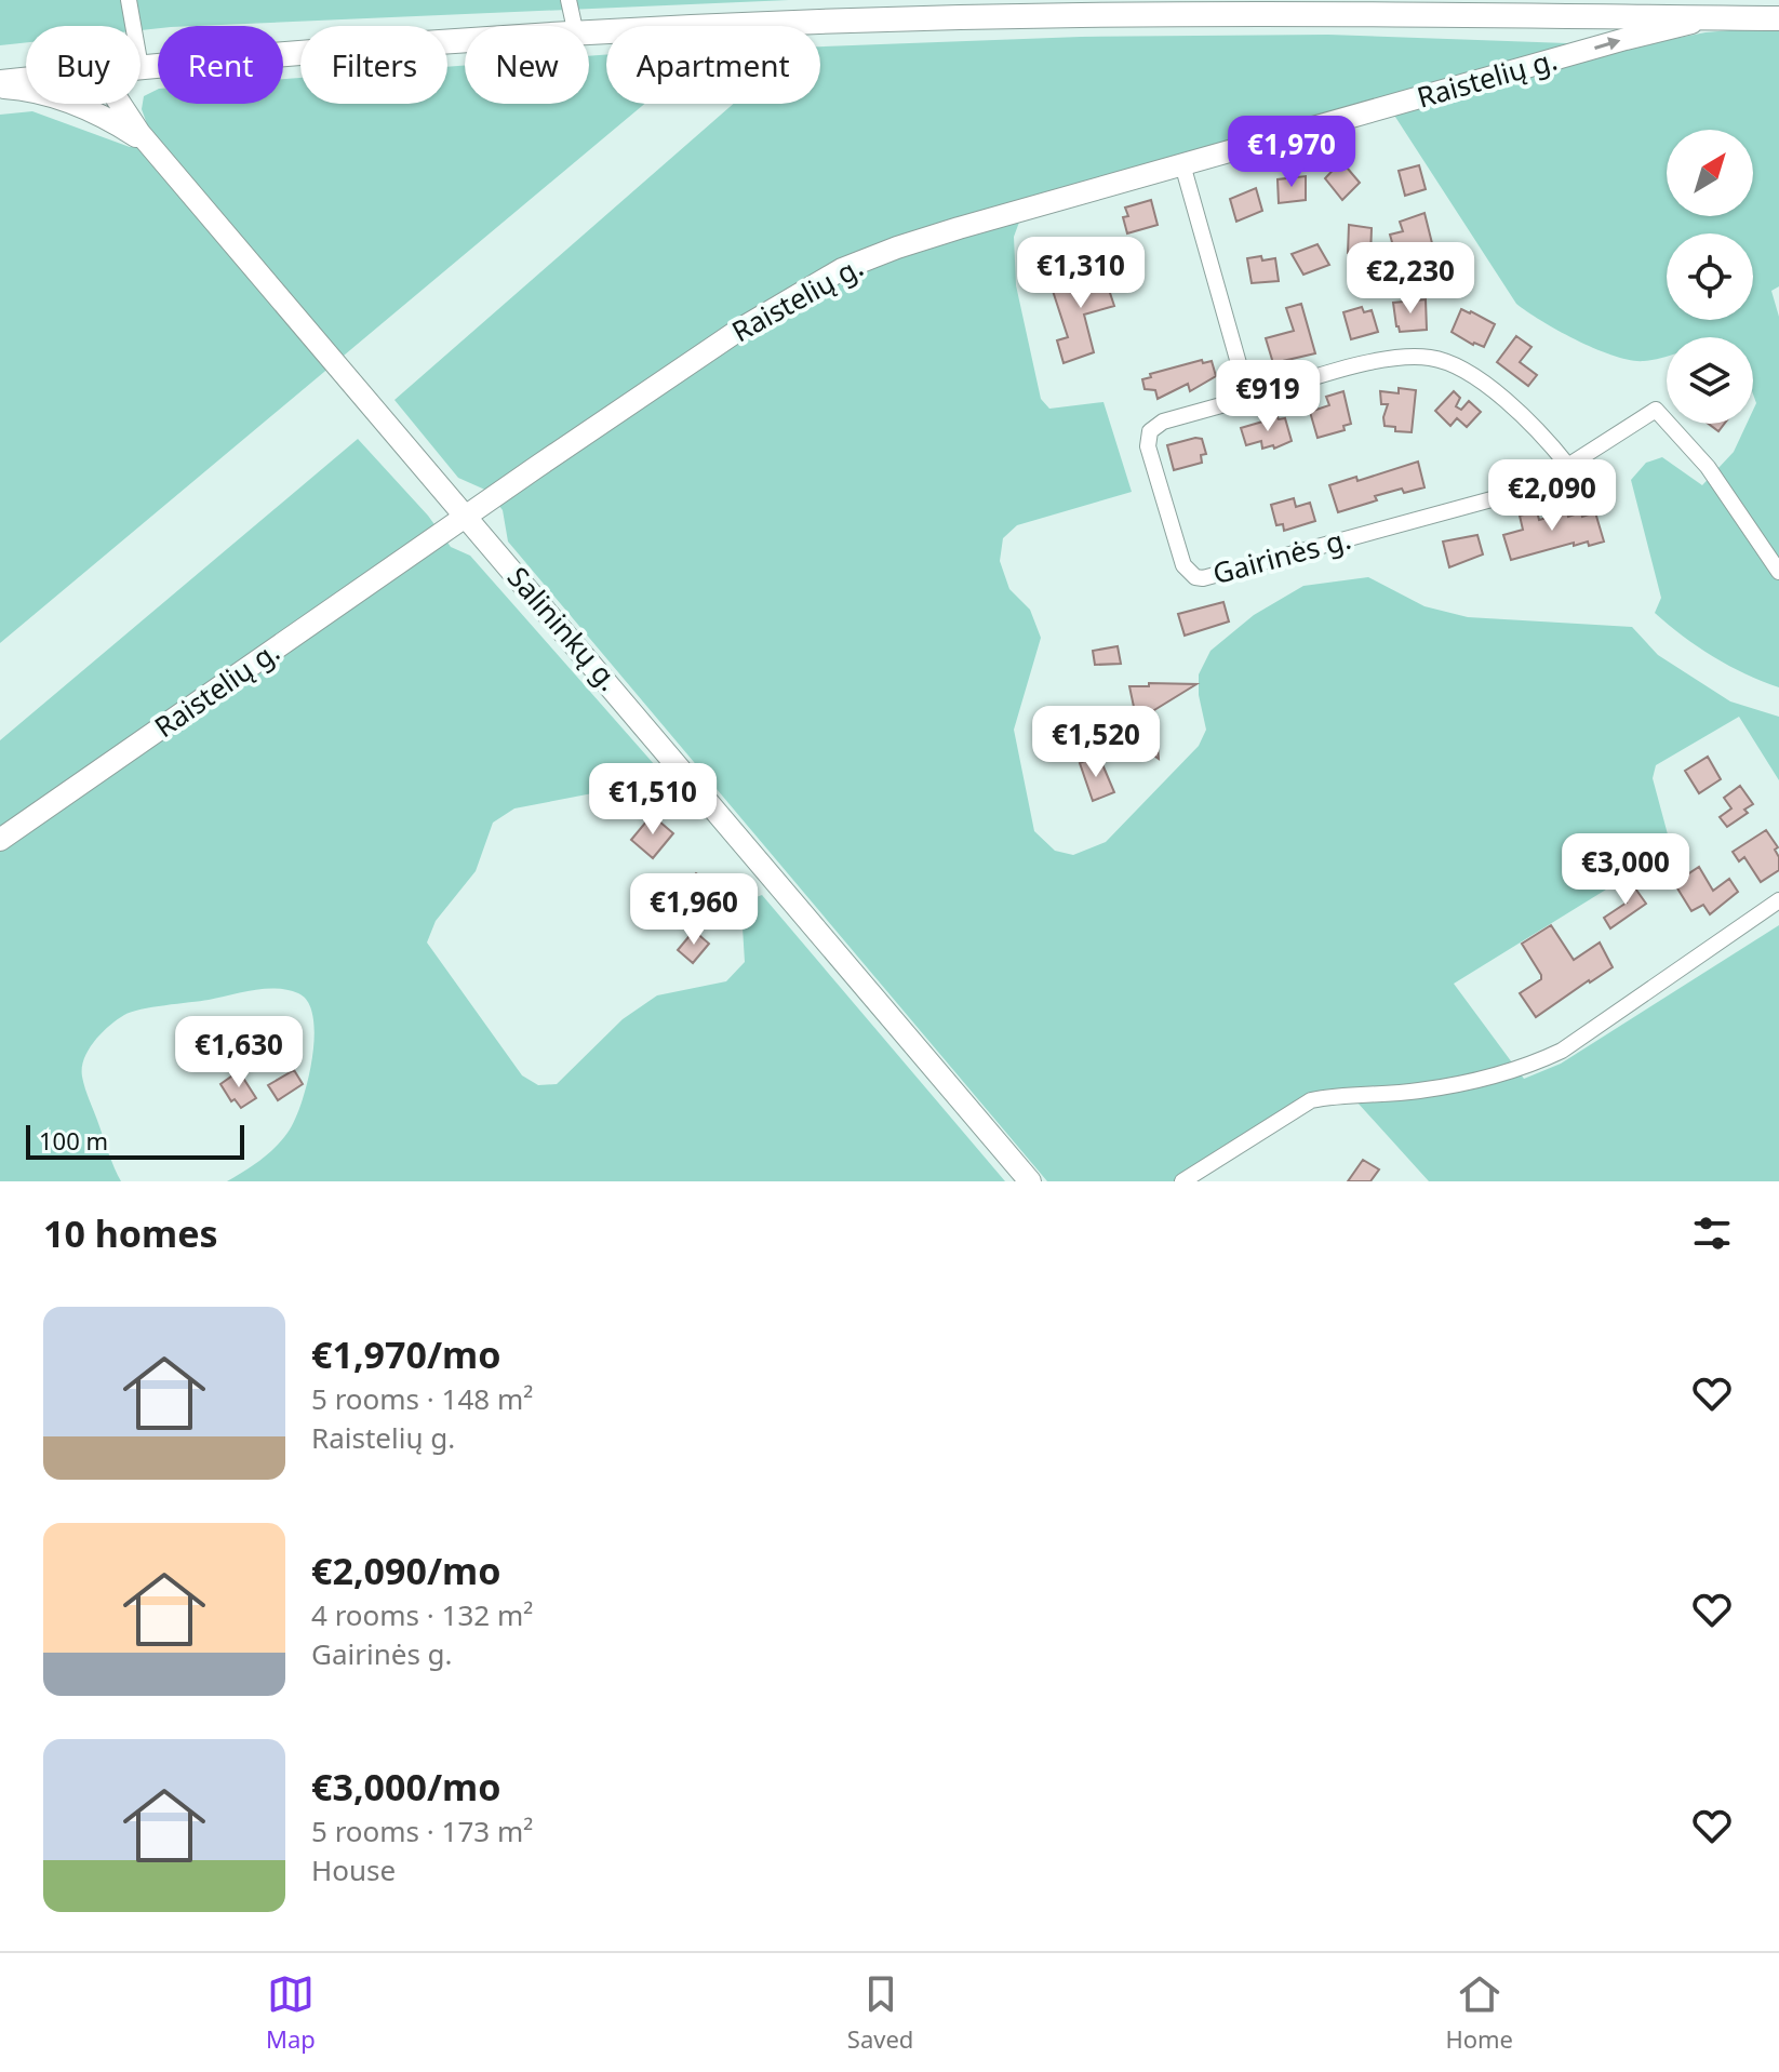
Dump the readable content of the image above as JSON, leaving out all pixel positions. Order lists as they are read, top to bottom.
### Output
{
  "streets": {
    "main road": ["Raistelių g.", "Salininkų g."],
    "street": ["Gairinės g."]
  },
  "crossings": [
    ["Raistelių g.", "Salininkų g."]
  ],
  "scale_bar": "100 m",
  "north": "top right",
  "page": {
    "chip": [
      "Buy",
      "Rent",
      "Filters",
      "New",
      "Apartment"
    ],
    "price": [
      "€1,970",
      "€1,310",
      "€2,230",
      "€919",
      "€2,090",
      "€1,520",
      "€1,510",
      "€3,000",
      "€1,960",
      "€1,630"
    ],
    "scale": "100 m",
    "heading": "10 homes",
    "list": [
      {
        "name": "€1,970/mo",
        "note": "5 rooms · 148 m² · Raistelių g."
      },
      {
        "name": "€2,090/mo",
        "note": "4 rooms · 132 m² · Gairinės g."
      },
      {
        "name": "€3,000/mo",
        "note": "5 rooms · 173 m² · House"
      }
    ],
    "tabs": ["Map", "Saved", "Home"]
  }
}
